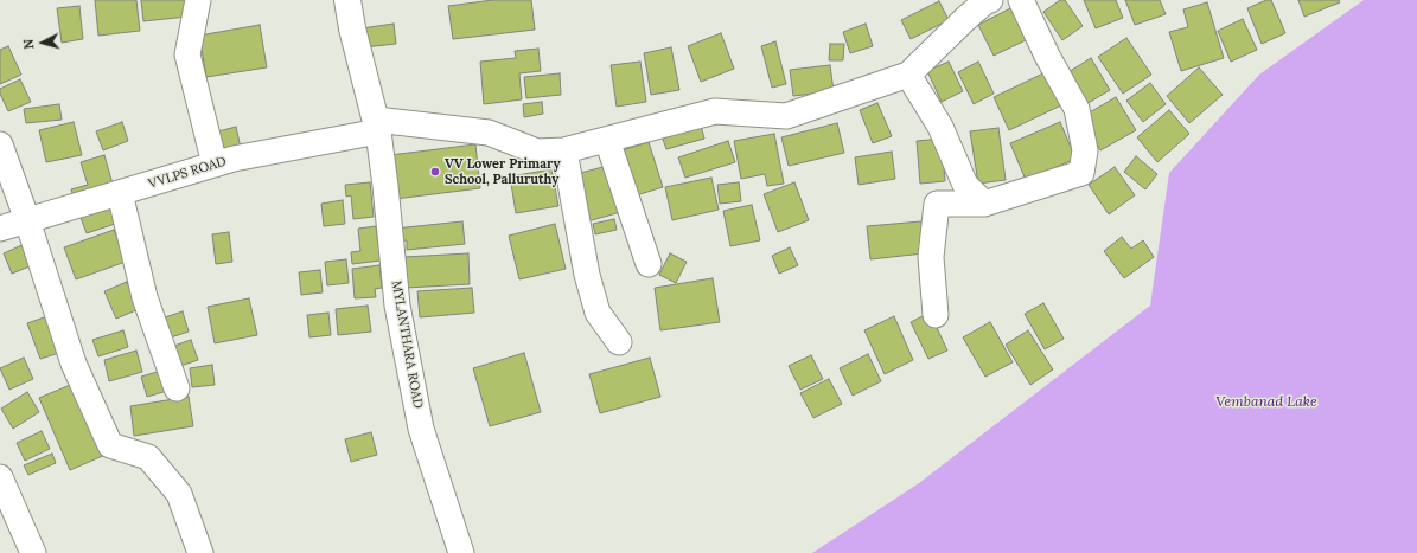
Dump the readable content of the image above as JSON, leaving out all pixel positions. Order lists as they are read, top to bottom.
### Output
{
  "streets": {
    "street": ["VVLPS ROAD", "MYLANTHARA ROAD"]
  },
  "crossings": [
    ["VVLPS ROAD", "MYLANTHARA ROAD"]
  ],
  "water": ["Vembanad Lake"],
  "places": ["VV Lower Primary School, Palluruthy"],
  "north": "left"
}
